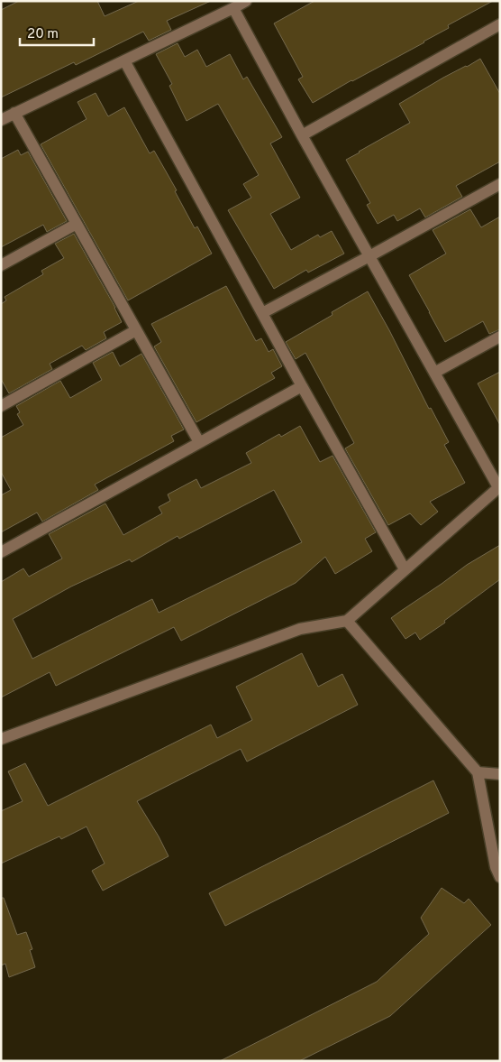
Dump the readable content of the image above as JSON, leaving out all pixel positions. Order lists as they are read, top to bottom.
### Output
{
  "scale_bar": "20 m"
}
